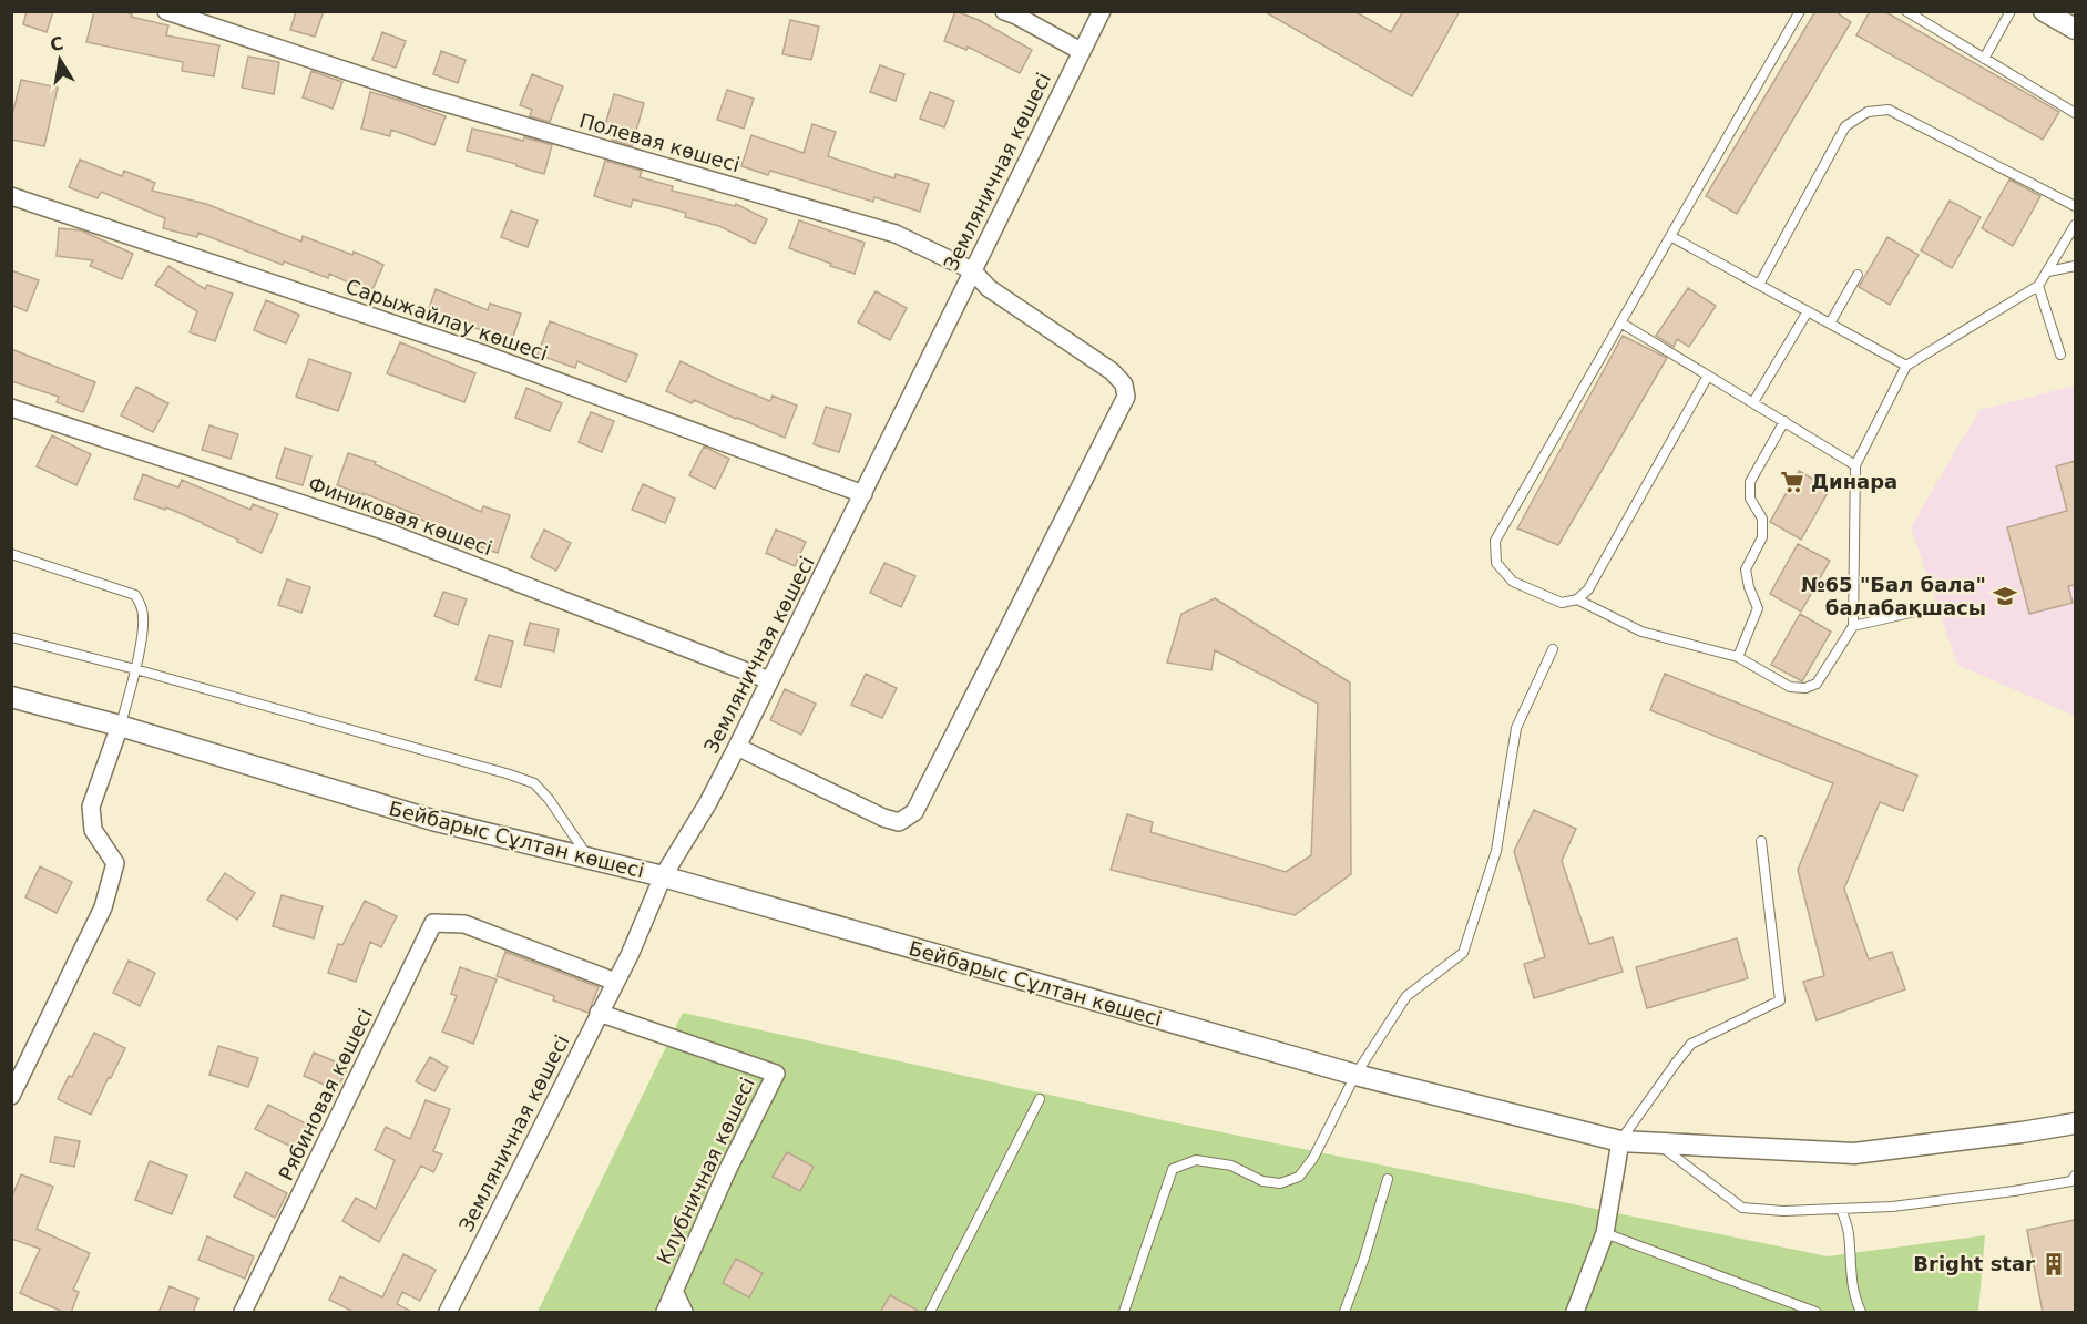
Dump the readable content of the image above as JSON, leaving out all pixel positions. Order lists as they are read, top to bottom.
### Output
{
  "streets": {
    "street": [
      "Полевая көшесі",
      "Земляничная көшесі",
      "Сарыжайлау көшесі",
      "Финиковая көшесі",
      "Бейбарыс Сұлтан көшесі",
      "Рябиновая көшесі",
      "Клубничная көшесі"
    ]
  },
  "crossings": [
    ["Полевая көшесі", "Земляничная көшесі"],
    ["Земляничная көшесі", "Сарыжайлау көшесі"],
    ["Земляничная көшесі", "Финиковая көшесі"],
    ["Земляничная көшесі", "Бейбарыс Сұлтан көшесі"],
    ["Земляничная көшесі", "Рябиновая көшесі"],
    ["Земляничная көшесі", "Клубничная көшесі"]
  ],
  "places": {
    "supermarket": ["Динара"],
    "school or university": ["№65 \"Бал бала\" балабақшасы"],
    "building": ["Bright star"]
  },
  "north": "top"
}
